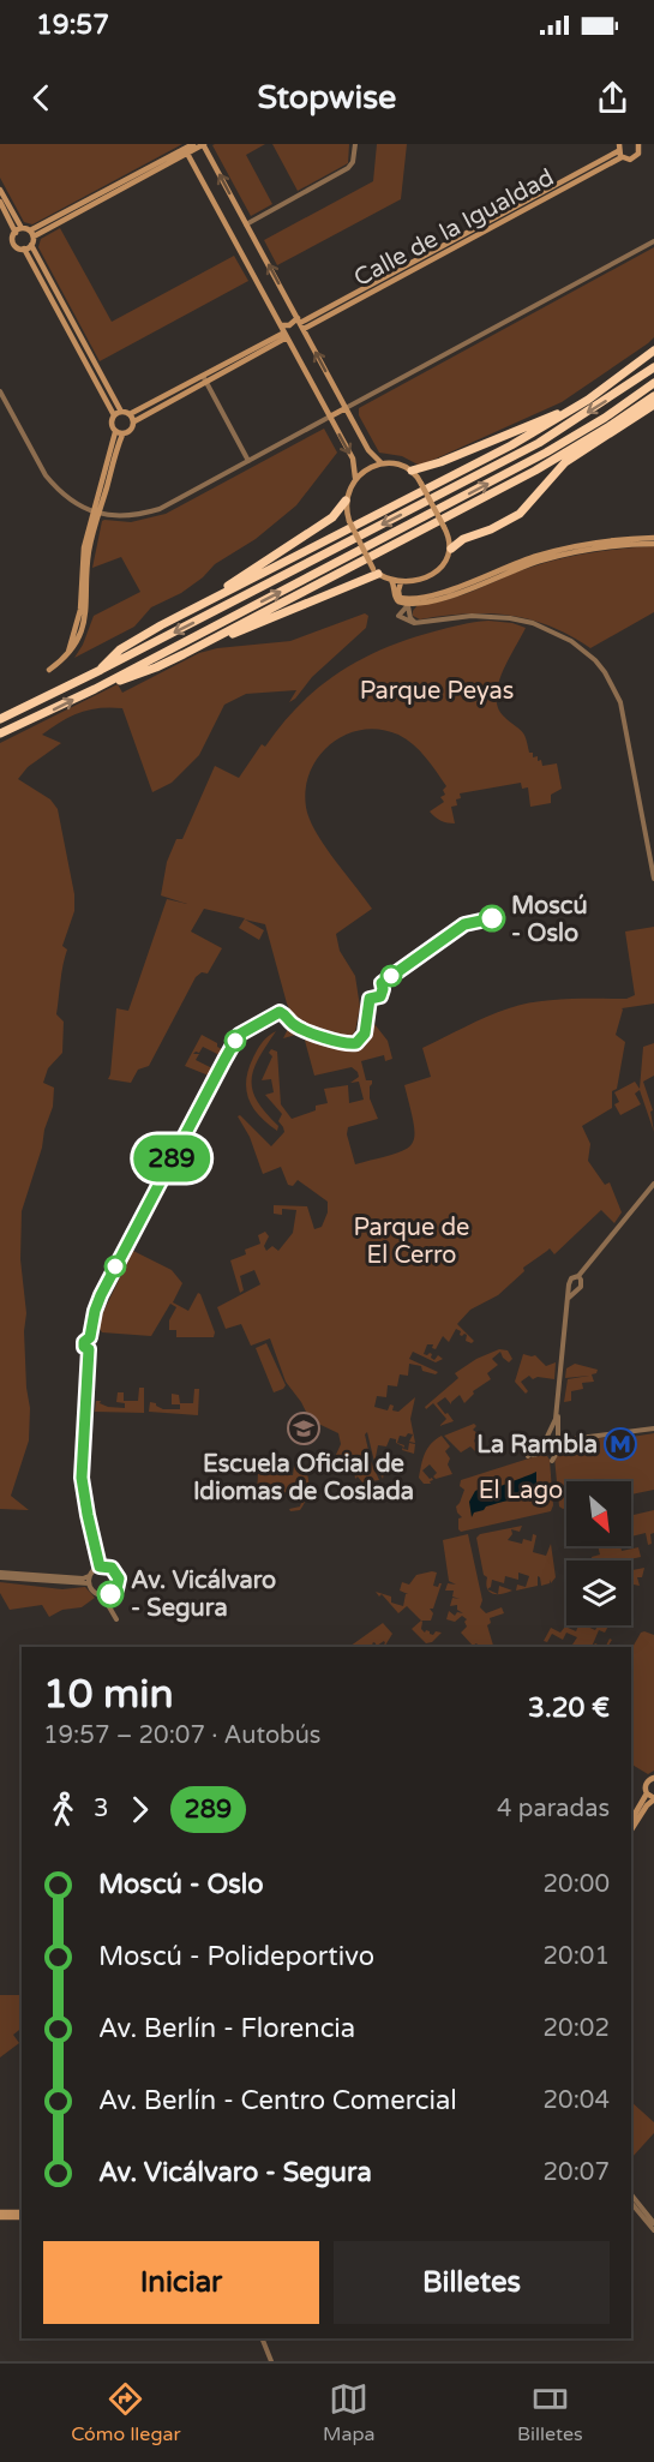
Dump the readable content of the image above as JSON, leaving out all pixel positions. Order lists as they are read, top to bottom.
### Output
{
  "streets": {
    "main road": ["Calle de la Igualdad"]
  },
  "parks": ["Parque Peyas", "Parque de El Cerro", "El Lago"],
  "places": {
    "other": ["Moscú - Oslo", "Av. Vicálvaro - Segura"],
    "school or university": ["Escuela Oficial de Idiomas de Coslada"],
    "metro station": ["La Rambla"]
  },
  "lines": ["bus line 289"],
  "north": "bottom right",
  "page": {
    "status": "19:57",
    "header": "Stopwise",
    "on_map": "289",
    "heading": ["10 min", "19:57 – 20:07 · Autobús", "3.20 €"],
    "legs": ["3", "289", "4 paradas"],
    "list": [
      {
        "name": "Moscú - Oslo",
        "value": "20:00"
      },
      {
        "name": "Moscú - Polideportivo",
        "value": "20:01"
      },
      {
        "name": "Av. Berlín - Florencia",
        "value": "20:02"
      },
      {
        "name": "Av. Berlín - Centro Comercial",
        "value": "20:04"
      },
      {
        "name": "Av. Vicálvaro - Segura",
        "value": "20:07"
      }
    ],
    "buttons": ["Iniciar", "Billetes"],
    "tabs": ["Cómo llegar", "Mapa", "Billetes"]
  }
}
